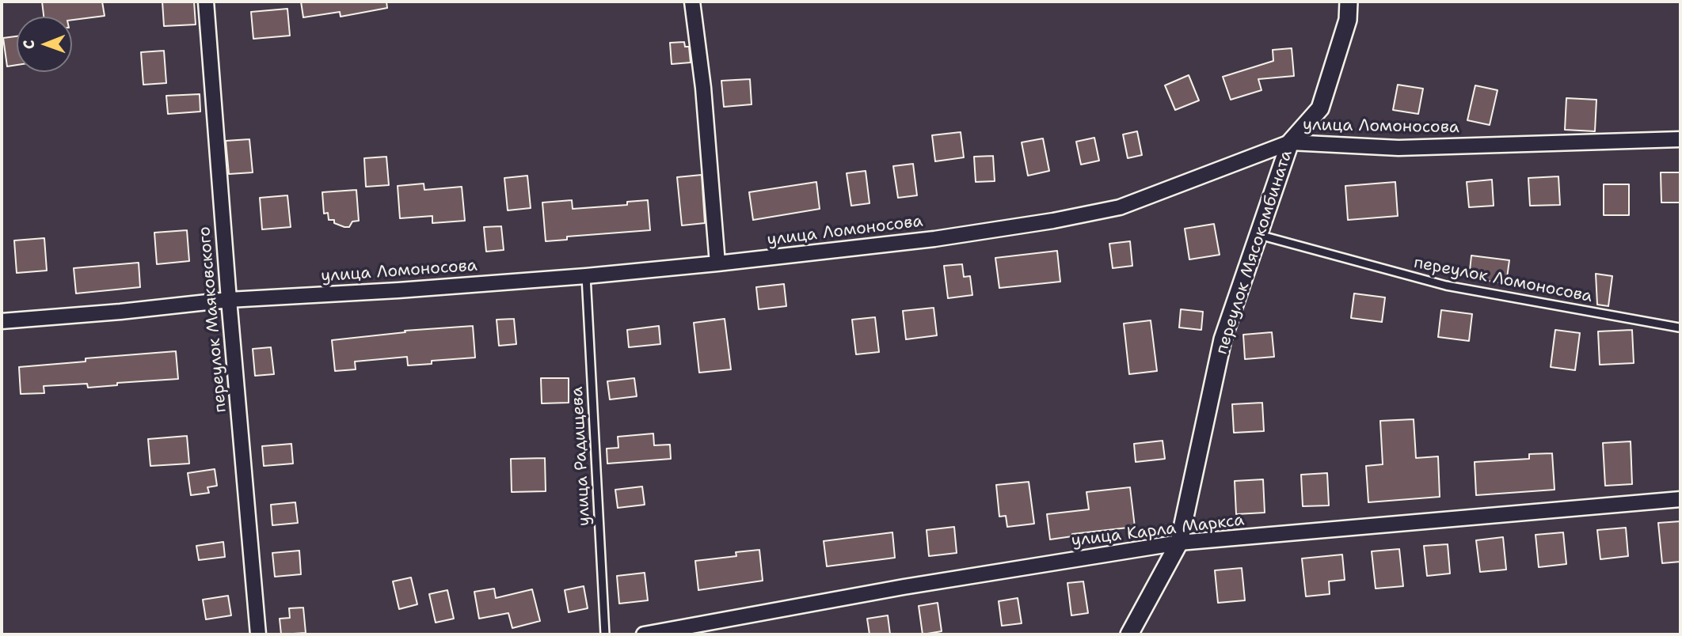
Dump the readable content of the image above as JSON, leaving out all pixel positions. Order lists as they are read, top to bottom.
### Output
{
  "streets": {
    "street": [
      "улица Ломоносова",
      "переулок Мясокомбината",
      "переулок Маяковского",
      "улица Карла Маркса"
    ],
    "lane": ["переулок Ломоносова", "улица Радищева"]
  },
  "crossings": [
    ["улица Ломоносова", "переулок Мясокомбината"],
    ["улица Ломоносова", "переулок Маяковского"],
    ["улица Ломоносова", "улица Радищева"],
    ["переулок Мясокомбината", "переулок Ломоносова"],
    ["переулок Мясокомбината", "улица Карла Маркса"]
  ],
  "north": "left"
}
